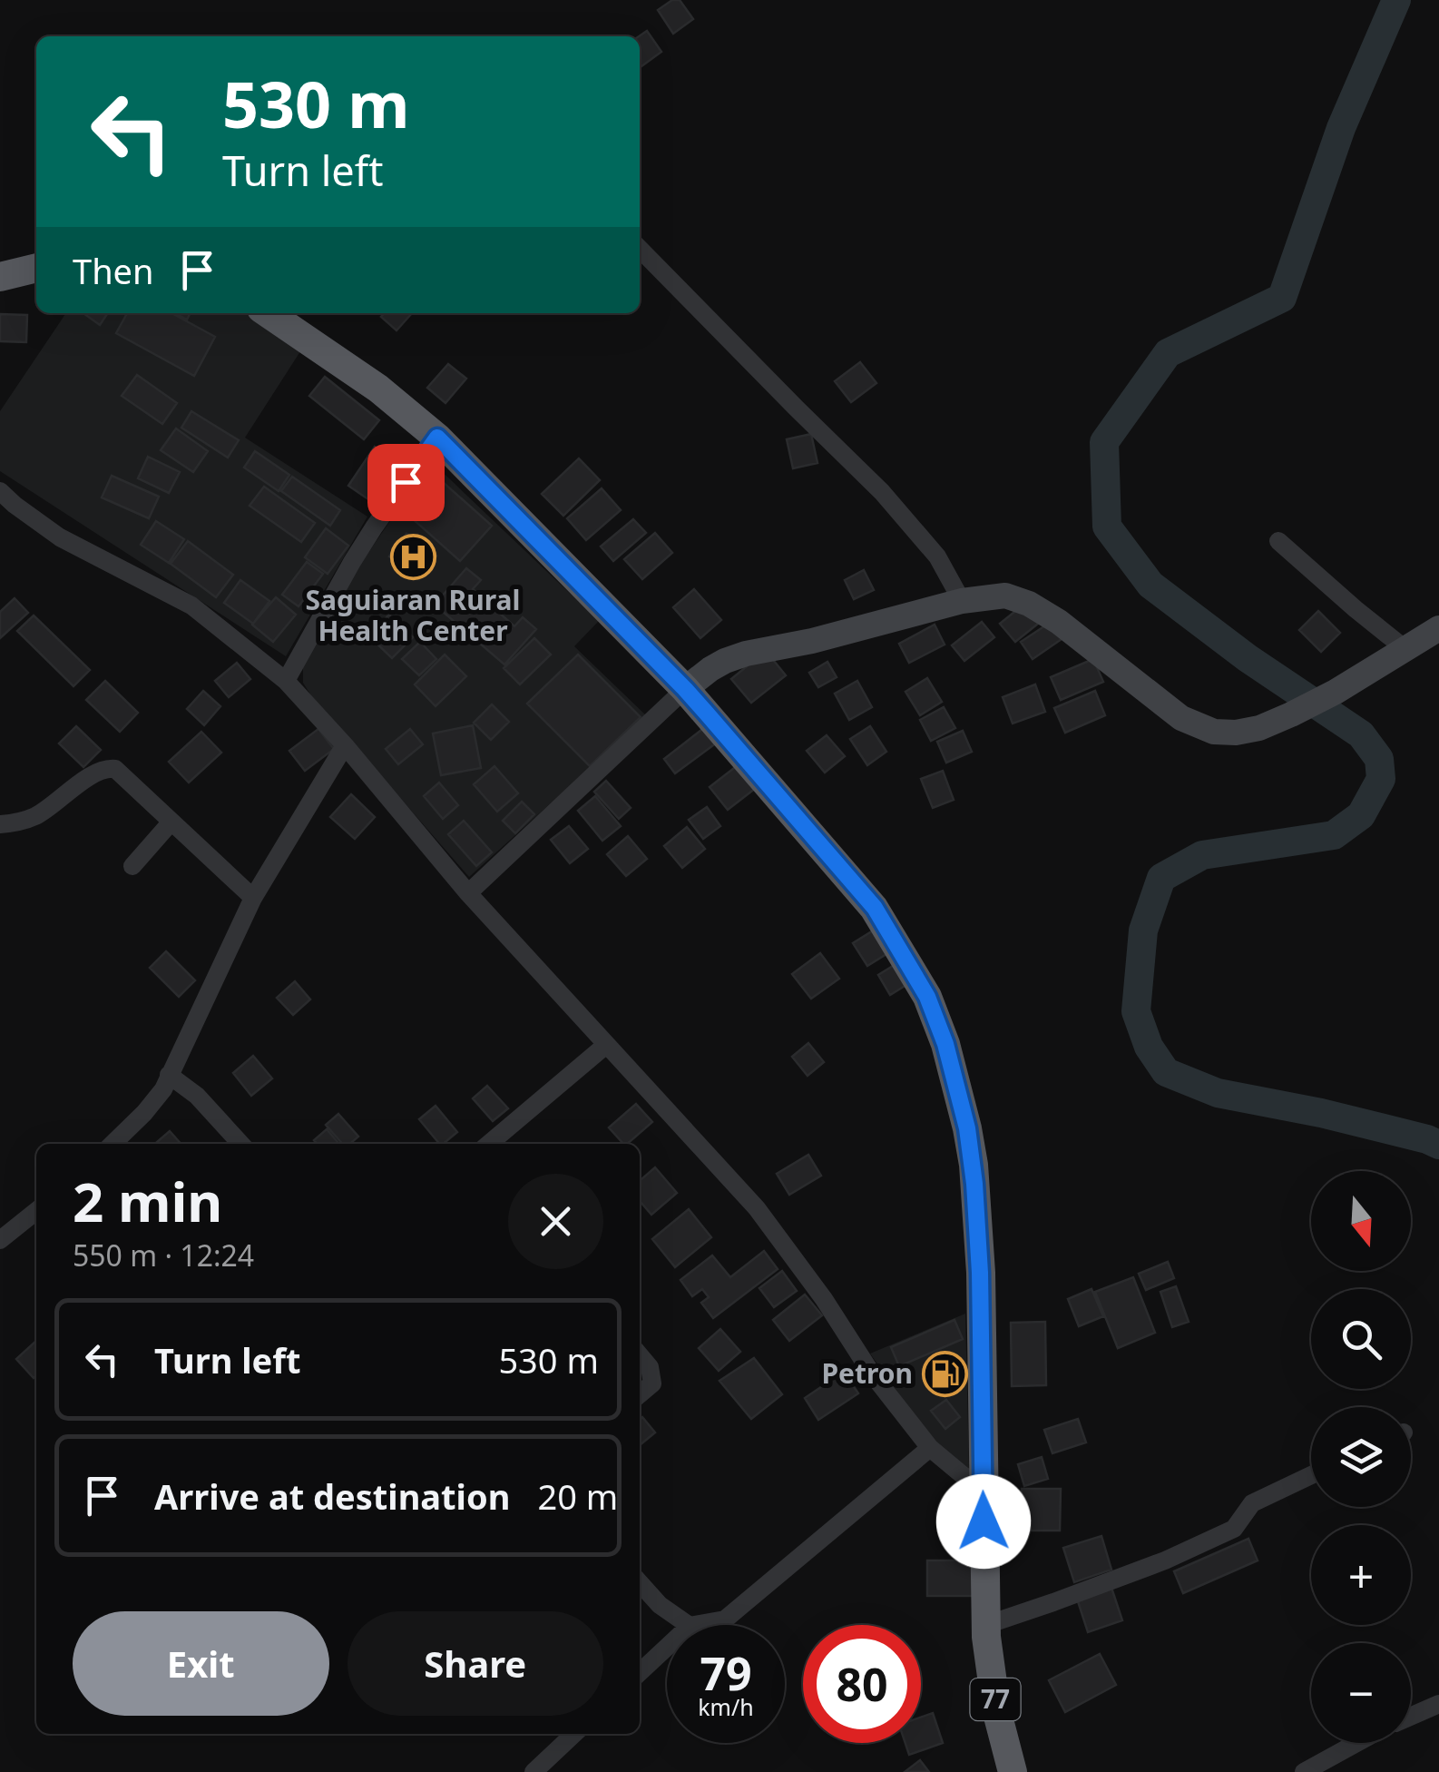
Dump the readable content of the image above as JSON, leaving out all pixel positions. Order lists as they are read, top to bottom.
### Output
{
  "streets": {
    "highway": ["77"]
  },
  "places": {
    "hospital": ["Saguiaran Rural Health Center"],
    "fuel station": ["Petron"]
  },
  "north": "bottom",
  "page": {
    "turn": ["530 m", "Turn left"],
    "then": "Then",
    "heading": ["2 min", "550 m · 12:24"],
    "map_buttons": ["+", "−"],
    "list": [
      {
        "name": "Turn left",
        "value": "530 m"
      },
      {
        "name": "Arrive at destination",
        "value": "20 m"
      }
    ],
    "buttons": ["Exit", "Share"],
    "speed": "79 km/h",
    "limit": "80"
  }
}
